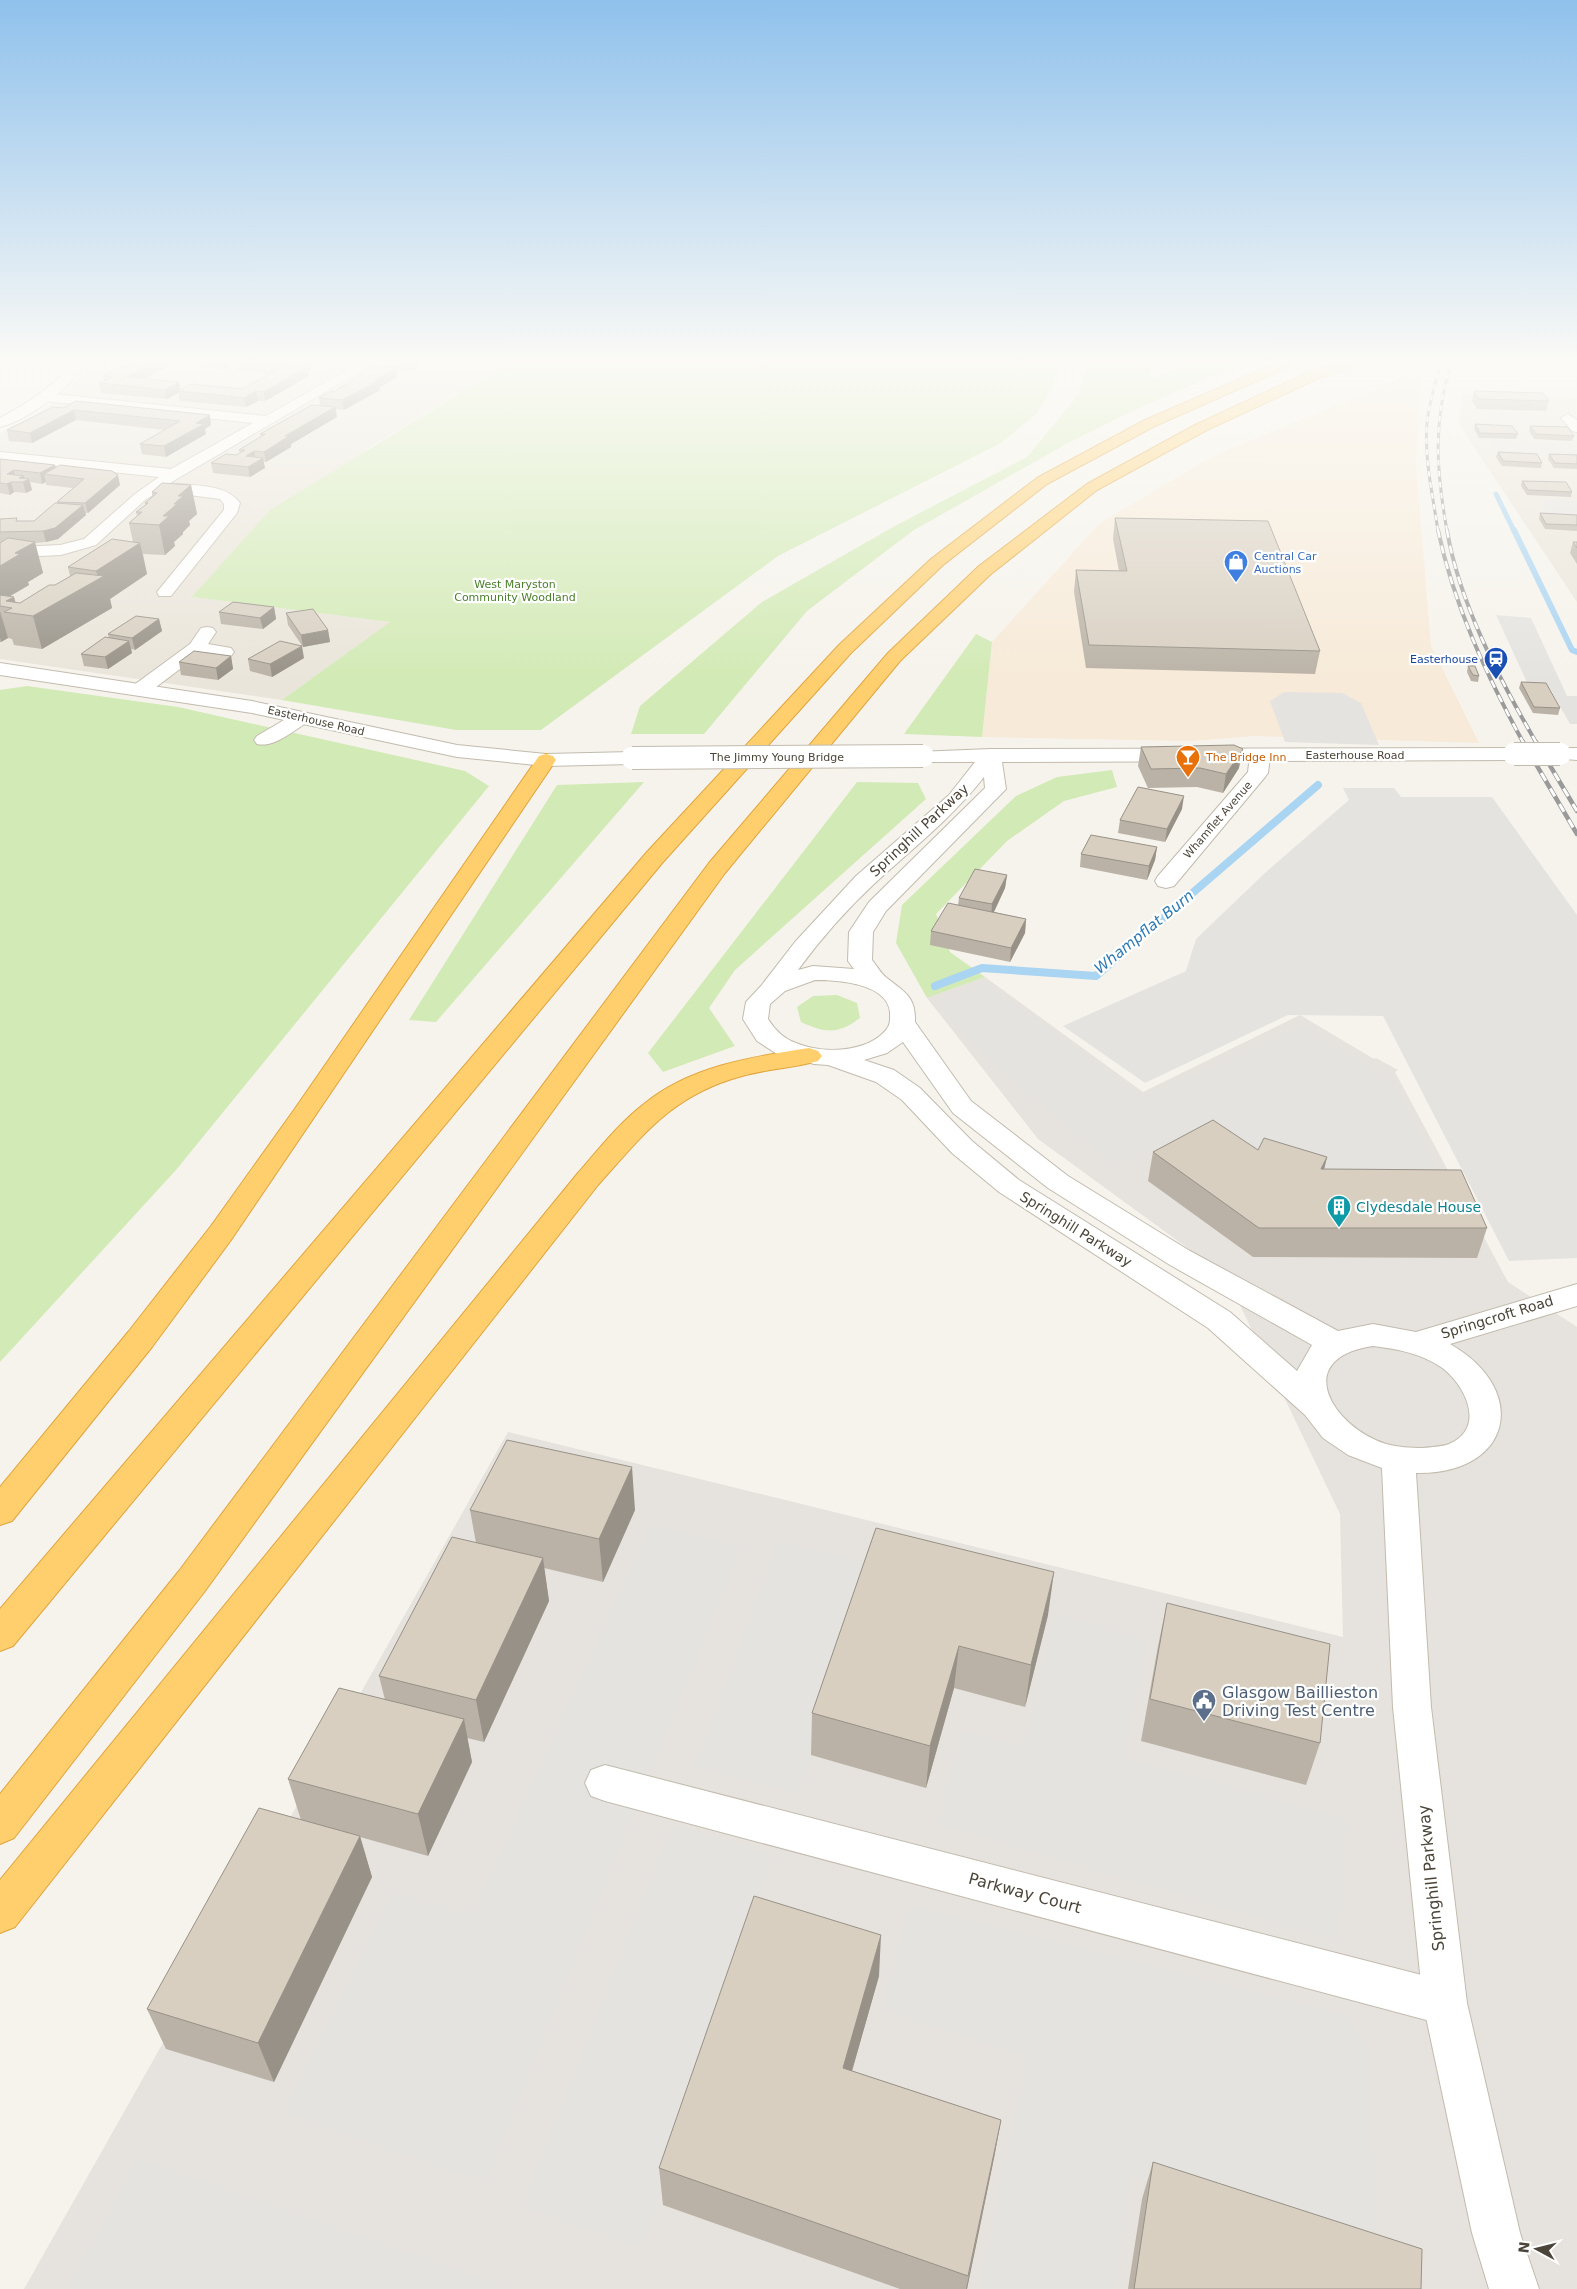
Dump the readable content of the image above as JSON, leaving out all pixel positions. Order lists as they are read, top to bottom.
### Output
{
  "streets": {
    "street": [
      "Easterhouse Road",
      "The Jimmy Young Bridge",
      "Whamflet Avenue",
      "Springhill Parkway",
      "Springcroft Road",
      "Parkway Court"
    ]
  },
  "crossings": [
    ["Easterhouse Road", "The Jimmy Young Bridge"],
    ["Easterhouse Road", "Whamflet Avenue"],
    ["Easterhouse Road", "Springhill Parkway"],
    ["Springhill Parkway", "Springcroft Road"],
    ["Springhill Parkway", "Parkway Court"]
  ],
  "water": ["Whampflat Burn"],
  "parks": ["West Maryston Community Woodland"],
  "places": {
    "shop": ["Central Car Auctions"],
    "station": ["Easterhouse"],
    "bar": ["The Bridge Inn"],
    "building": ["Clydesdale House"],
    "public building": ["Glasgow Baillieston Driving Test Centre"]
  },
  "north": "left"
}
